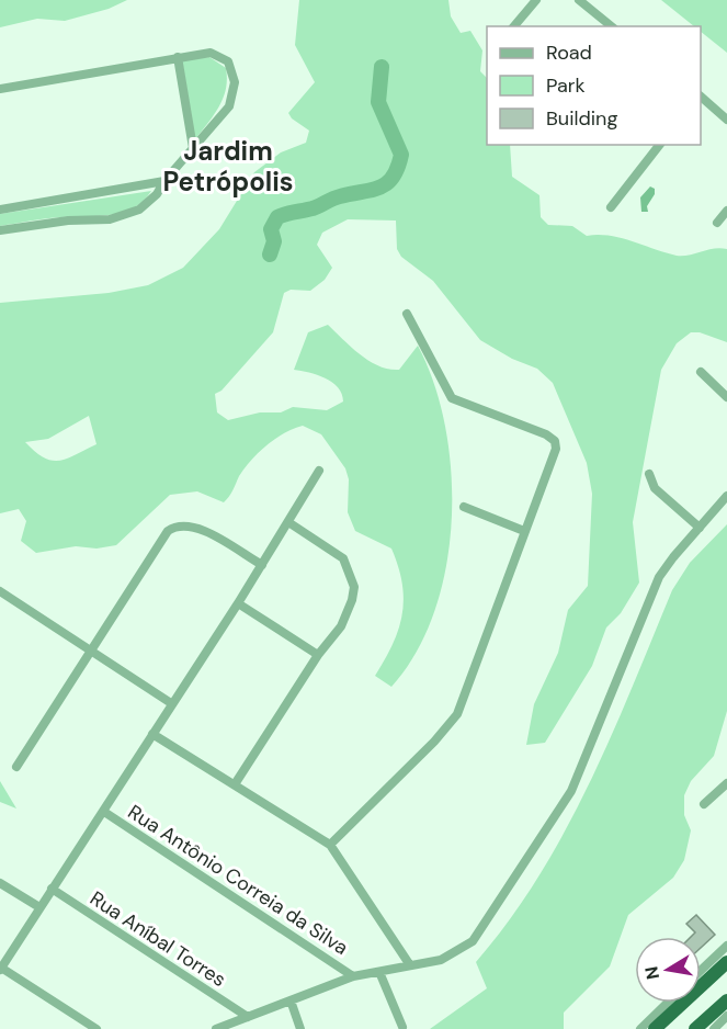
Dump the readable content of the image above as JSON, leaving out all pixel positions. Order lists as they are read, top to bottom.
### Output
{
  "streets": {
    "street": ["Rua Antônio Correia da Silva", "Rua Aníbal Torres"]
  },
  "districts": ["Jardim Petrópolis"],
  "legend": ["Road", "Park", "Building"],
  "north": "left"
}
